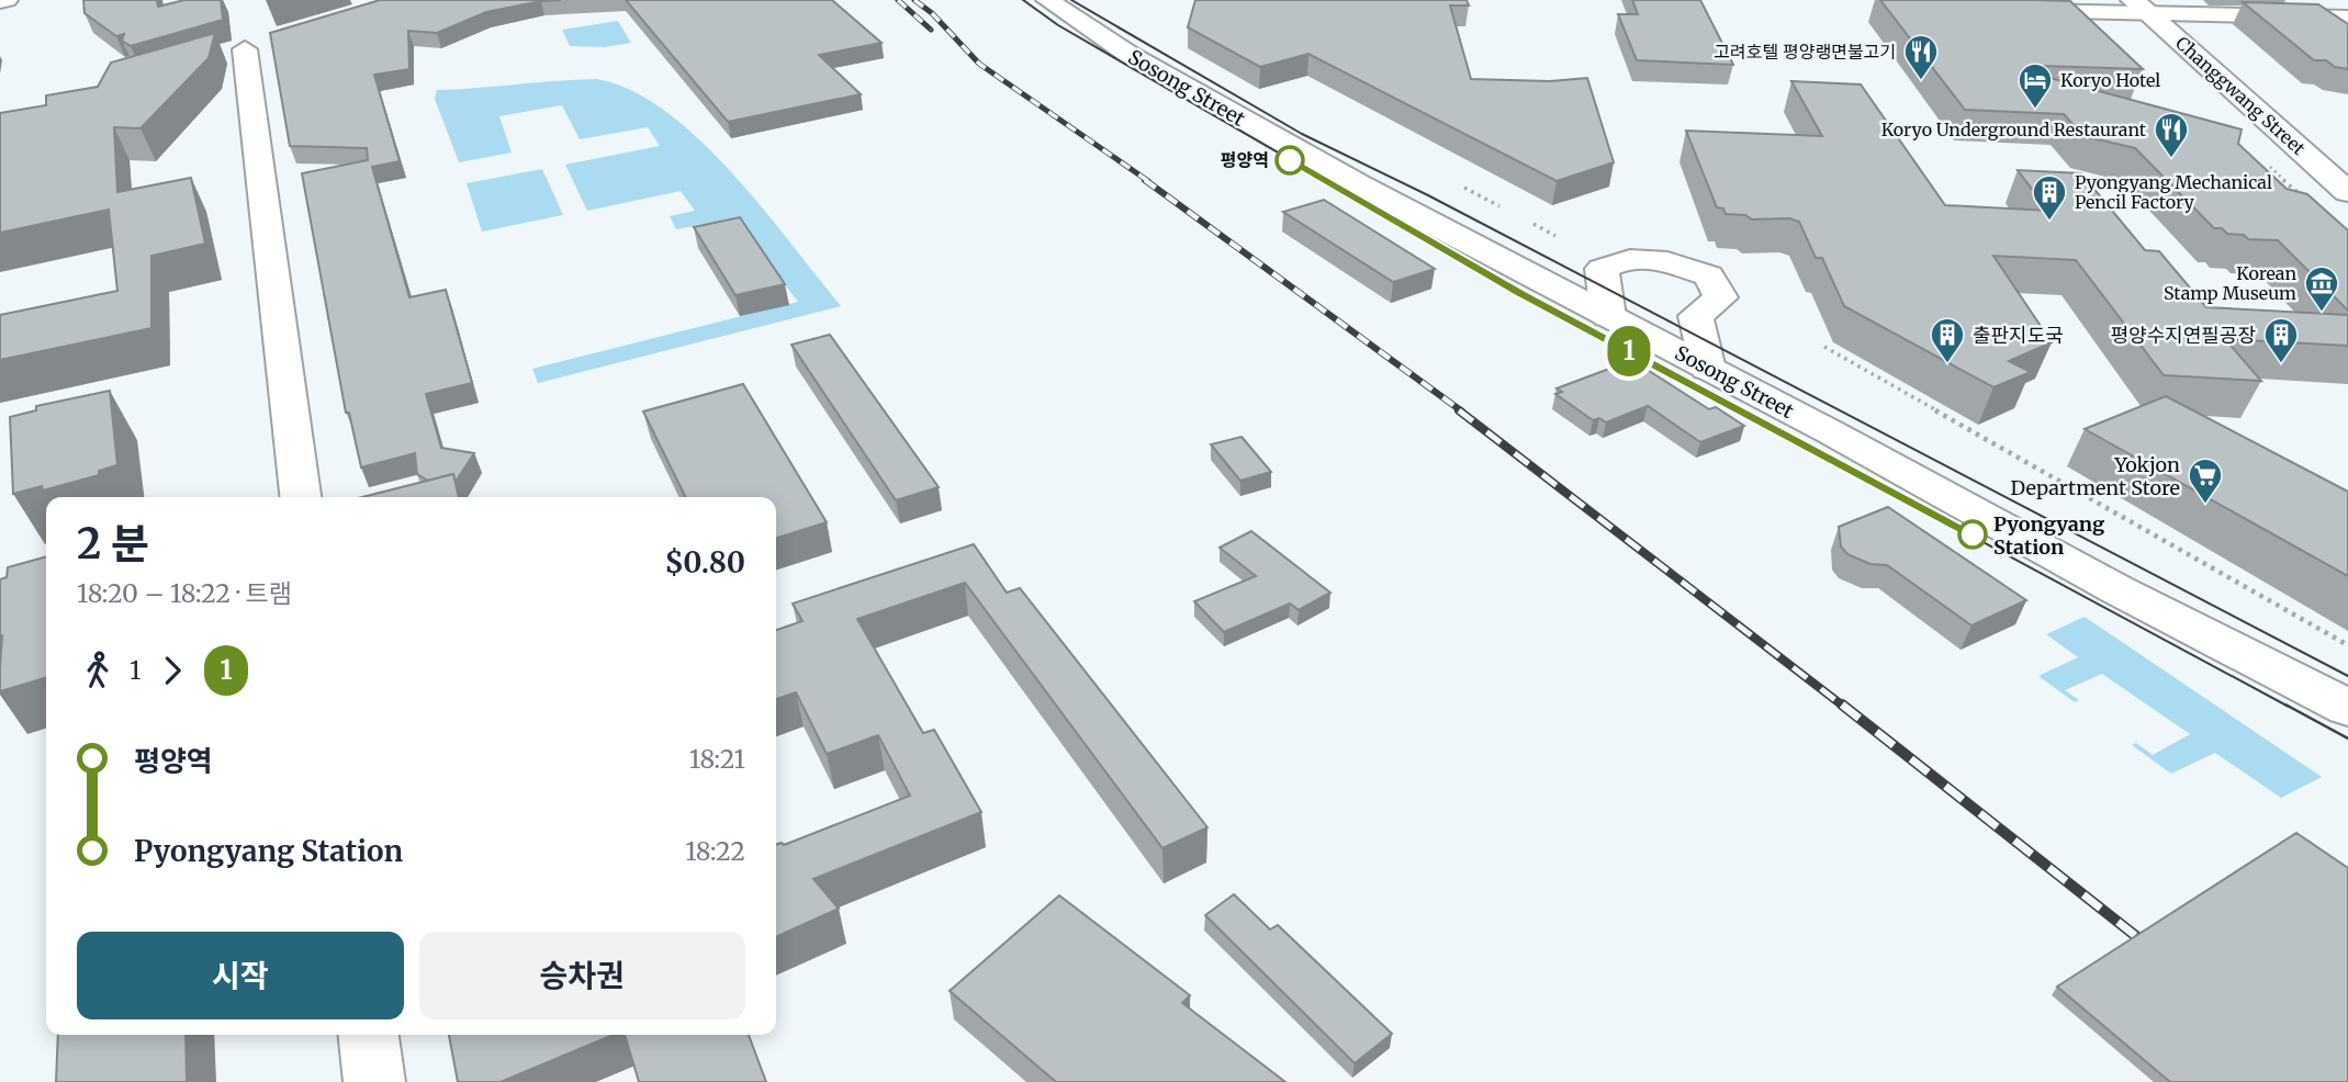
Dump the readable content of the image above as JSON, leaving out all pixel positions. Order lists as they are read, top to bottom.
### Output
{
  "streets": {
    "main road": ["Sosong Street", "Changgwang Street"]
  },
  "places": {
    "restaurant": ["고려호텔 평양랭면불고기", "Koryo Underground Restaurant"],
    "hotel": ["Koryo Hotel"],
    "other": ["평양역", "Pyongyang Station"],
    "building": ["Pyongyang Mechanical Pencil Factory", "출판지도국", "평양수지연필공장"],
    "museum": ["Korean Stamp Museum"],
    "supermarket": ["Yokjon Department Store"]
  },
  "lines": ["tram line 1"],
  "page": {
    "on_map": "1",
    "heading": ["2 분", "18:20 – 18:22 · 트램", "$0.80"],
    "legs": ["1", "1"],
    "list": [
      {
        "name": "평양역",
        "value": "18:21"
      },
      {
        "name": "Pyongyang Station",
        "value": "18:22"
      }
    ],
    "buttons": ["시작", "승차권"]
  }
}
